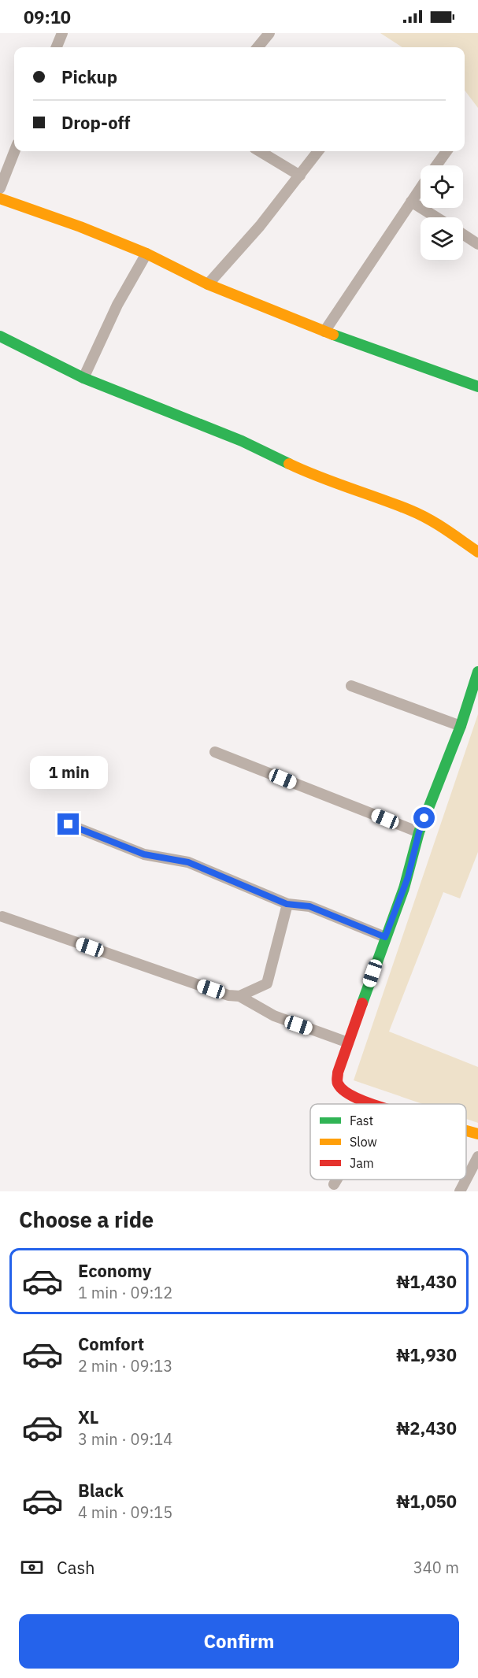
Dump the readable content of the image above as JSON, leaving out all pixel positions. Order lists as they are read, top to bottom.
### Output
{
  "legend": ["Fast", "Slow", "Jam"],
  "page": {
    "status": "09:10",
    "banner": ["Pickup", "Drop-off"],
    "bubble": "1 min",
    "heading": "Choose a ride",
    "list": [
      {
        "name": "Economy",
        "note": "1 min · 09:12",
        "value": "₦1,430"
      },
      {
        "name": "Comfort",
        "note": "2 min · 09:13",
        "value": "₦1,930"
      },
      {
        "name": "XL",
        "note": "3 min · 09:14",
        "value": "₦2,430"
      },
      {
        "name": "Black",
        "note": "4 min · 09:15",
        "value": "₦1,050"
      }
    ],
    "pay": ["Cash", "340 m"],
    "buttons": "Confirm"
  }
}
